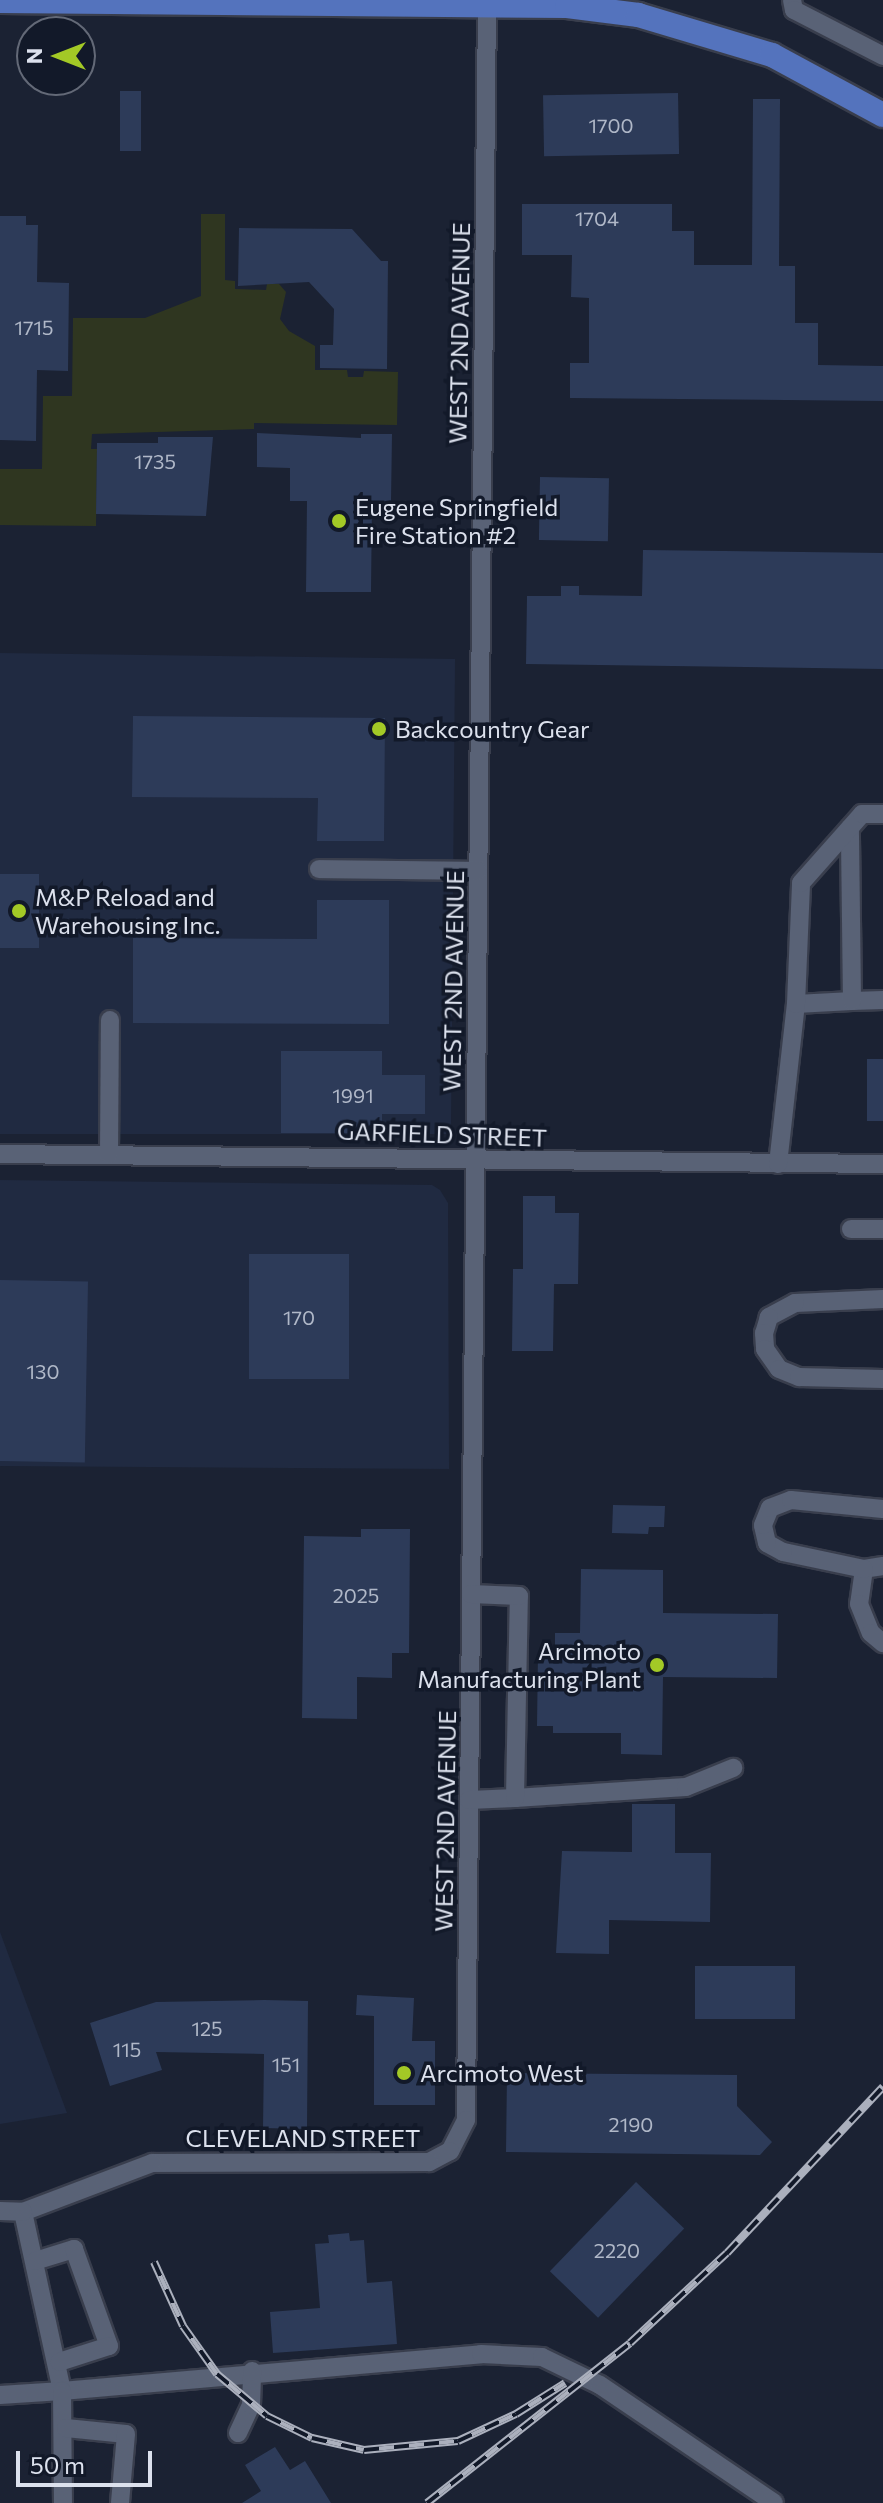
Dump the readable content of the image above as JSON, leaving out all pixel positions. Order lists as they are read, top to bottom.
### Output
{
  "streets": {
    "street": ["WEST 2ND AVENUE", "GARFIELD STREET", "CLEVELAND STREET"]
  },
  "crossings": [
    ["WEST 2ND AVENUE", "GARFIELD STREET"],
    ["WEST 2ND AVENUE", "CLEVELAND STREET"]
  ],
  "places": [
    "Eugene Springfield Fire Station #2",
    "Backcountry Gear",
    "M&P Reload and Warehousing Inc.",
    "Arcimoto Manufacturing Plant",
    "Arcimoto West"
  ],
  "house_numbers": [
    "1700",
    "1704",
    "1715",
    "1735",
    "1991",
    "170",
    "130",
    "2025",
    "125",
    "115",
    "151",
    "2190",
    "2220"
  ],
  "scale_bar": "50 m",
  "north": "left"
}
